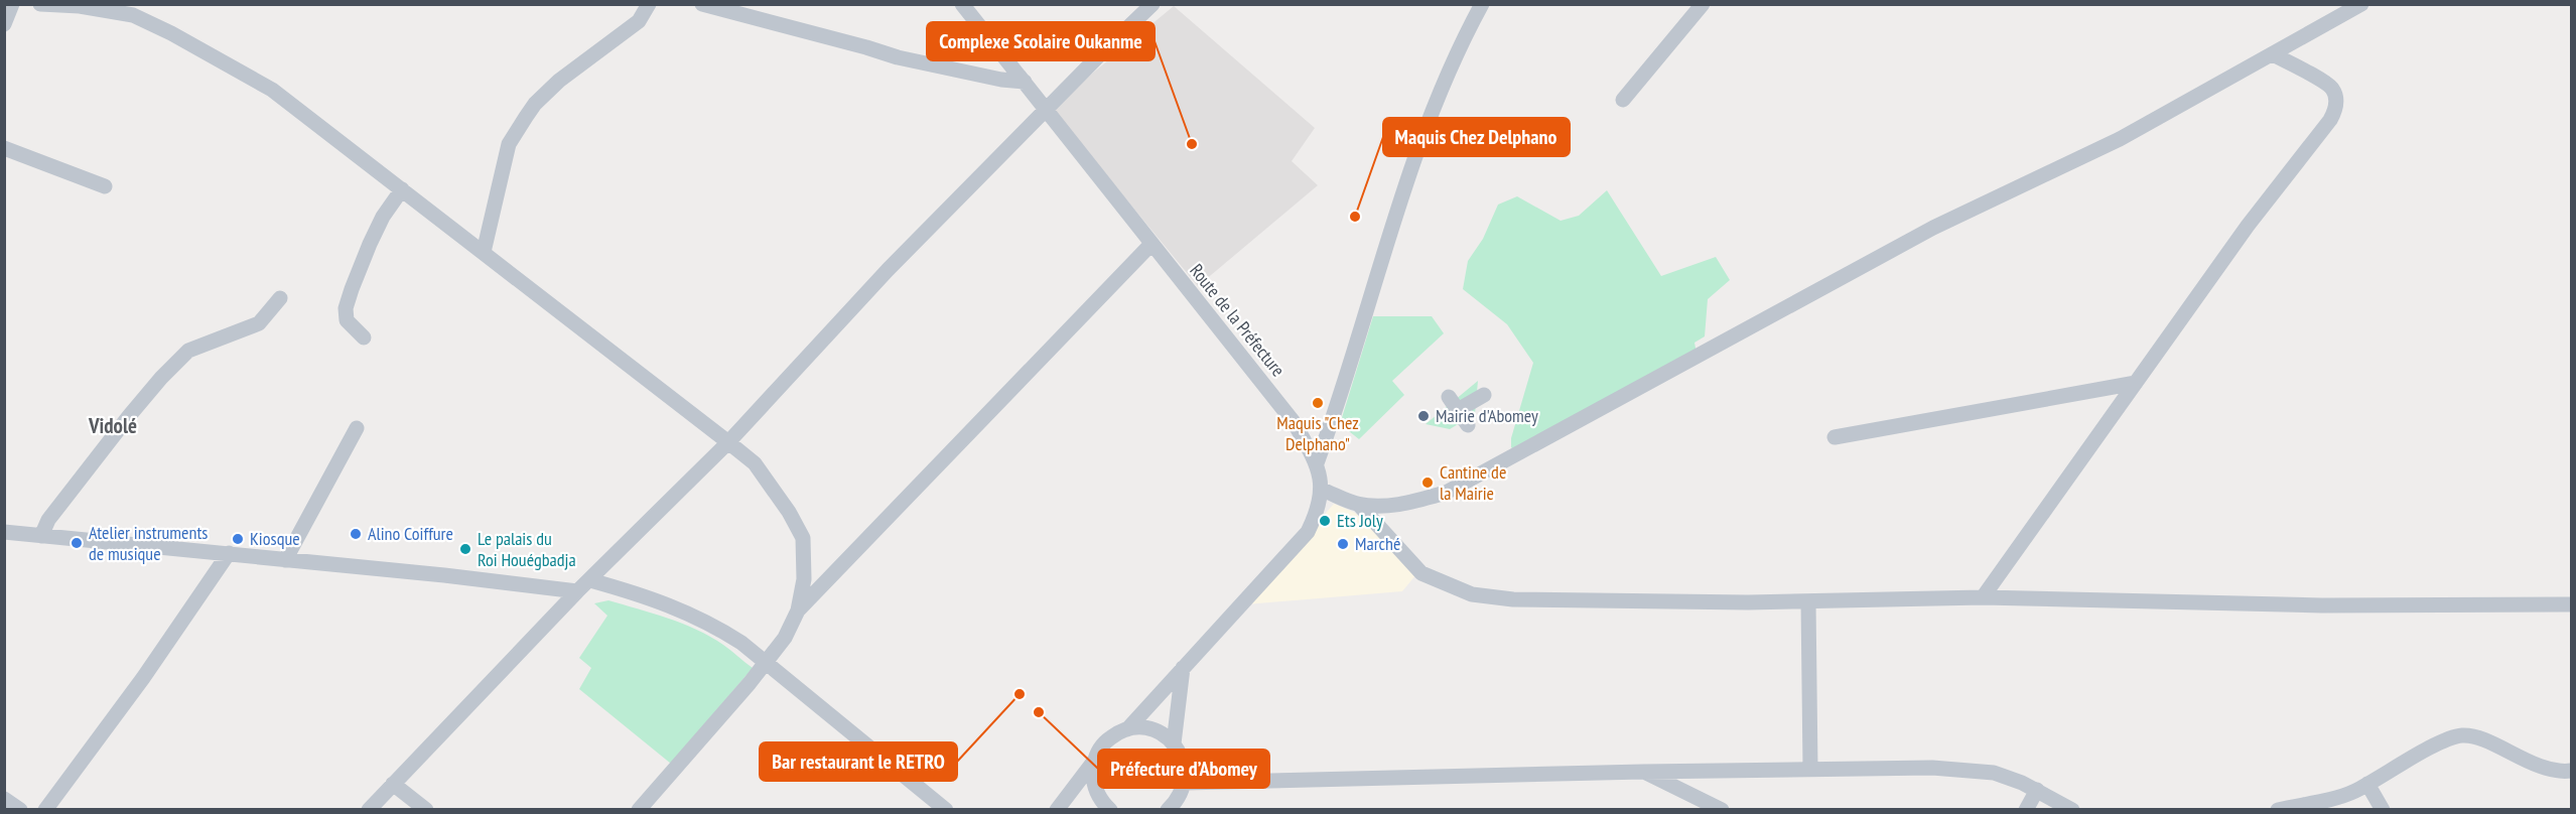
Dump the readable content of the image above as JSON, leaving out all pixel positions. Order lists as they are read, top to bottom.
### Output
{
  "streets": {
    "street": ["Route de la Préfecture"]
  },
  "districts": ["Vidolé"],
  "places": [
    "Complexe Scolaire Oukanme",
    "Maquis Chez Delphano",
    "Maquis \"Chez Delphano\"",
    "Mairie d'Abomey",
    "Cantine de la Mairie",
    "Ets Joly",
    "Alino Coiffure",
    "Kiosque",
    "Atelier instruments de musique",
    "Marché",
    "Le palais du Roi Houégbadja",
    "Bar restaurant le RETRO",
    "Préfecture d’Abomey"
  ]
}
